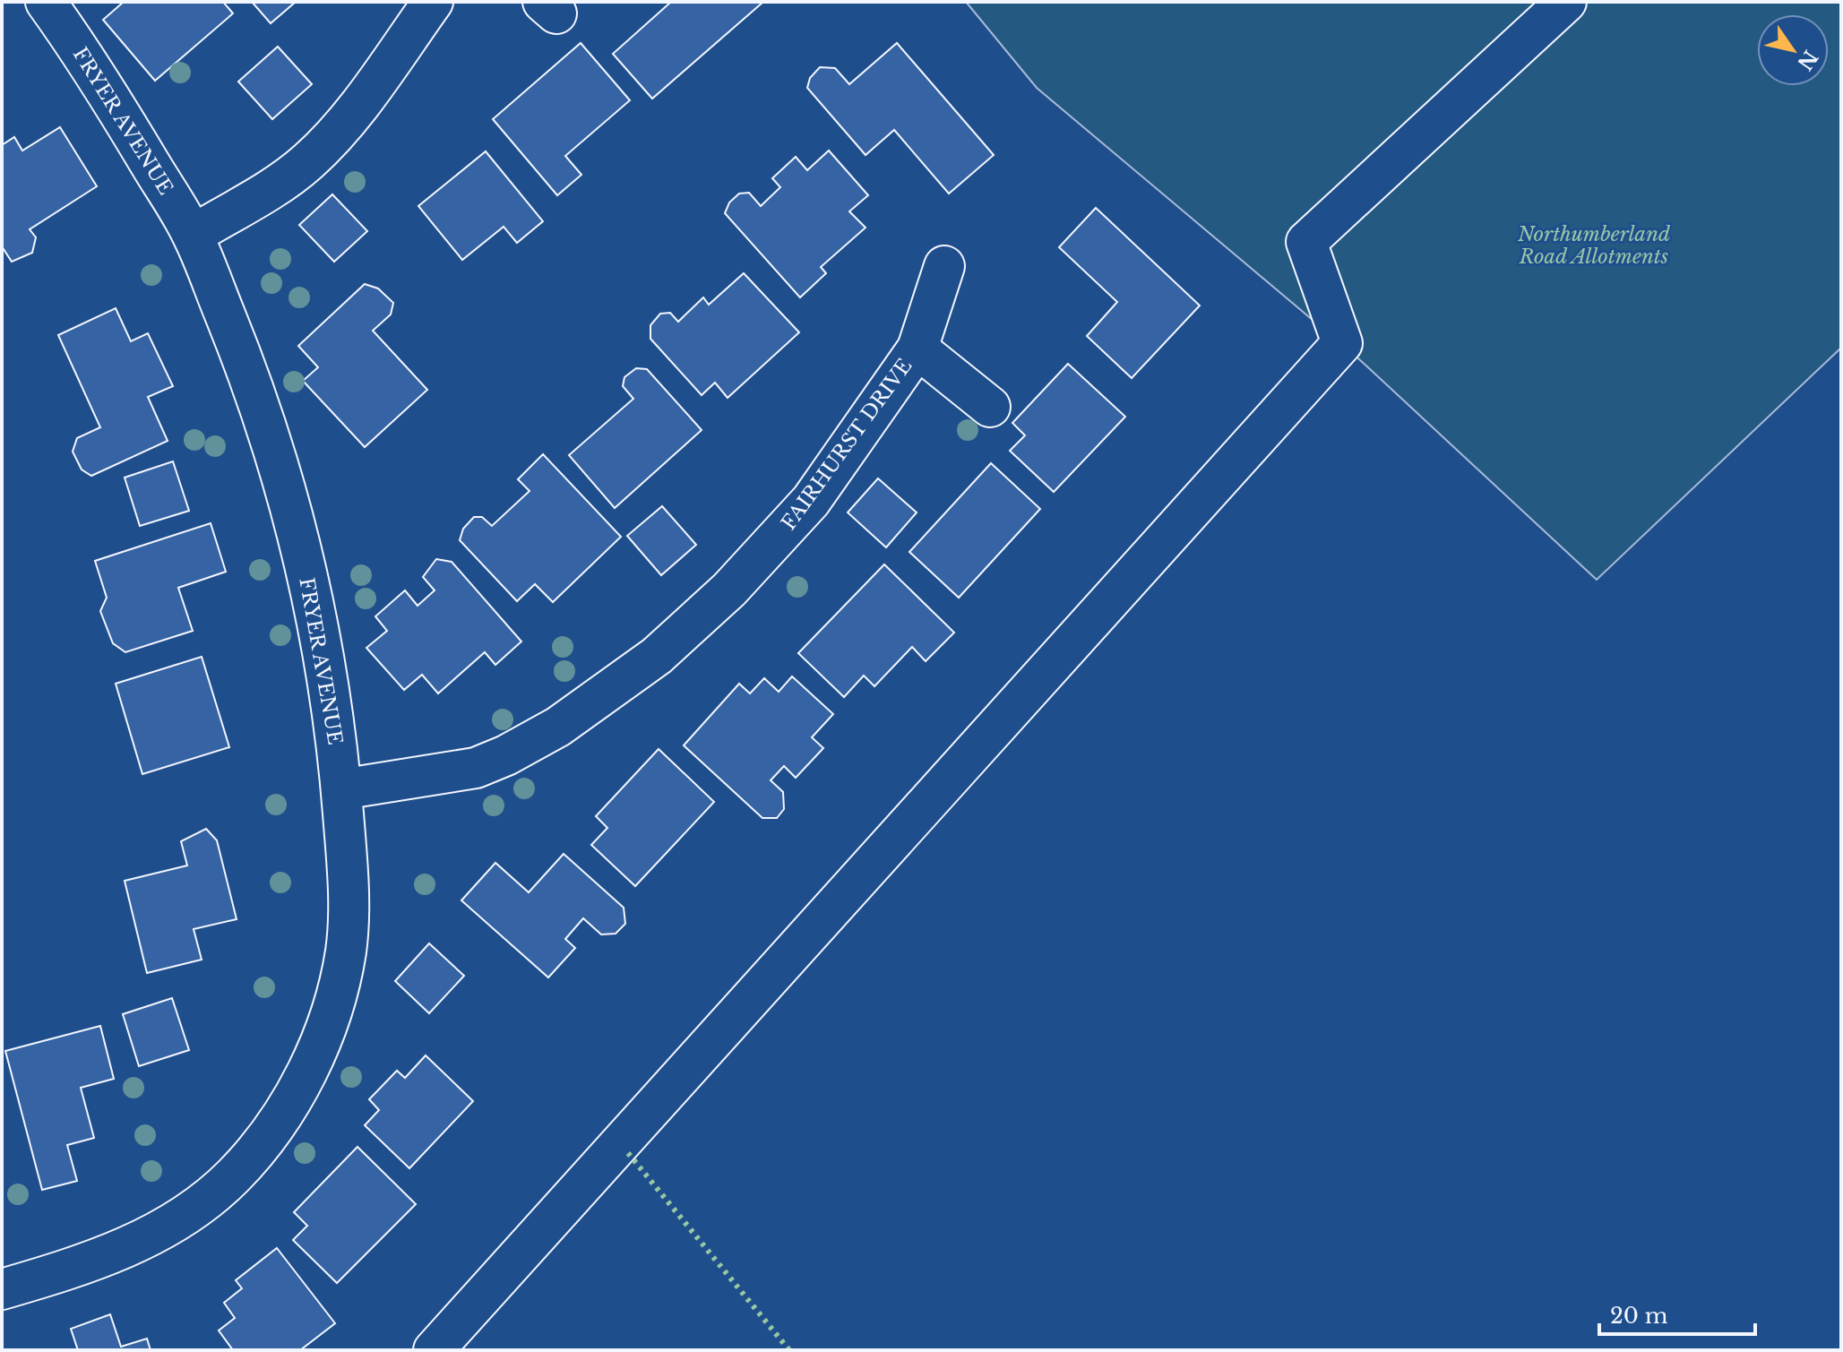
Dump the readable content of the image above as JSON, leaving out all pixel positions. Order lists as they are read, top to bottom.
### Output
{
  "streets": {
    "street": ["FRYER AVENUE", "FAIRHURST DRIVE"]
  },
  "crossings": [
    ["FRYER AVENUE", "FAIRHURST DRIVE"]
  ],
  "parks": ["Northumberland Road Allotments"],
  "scale_bar": "20 m",
  "north": "bottom right"
}
